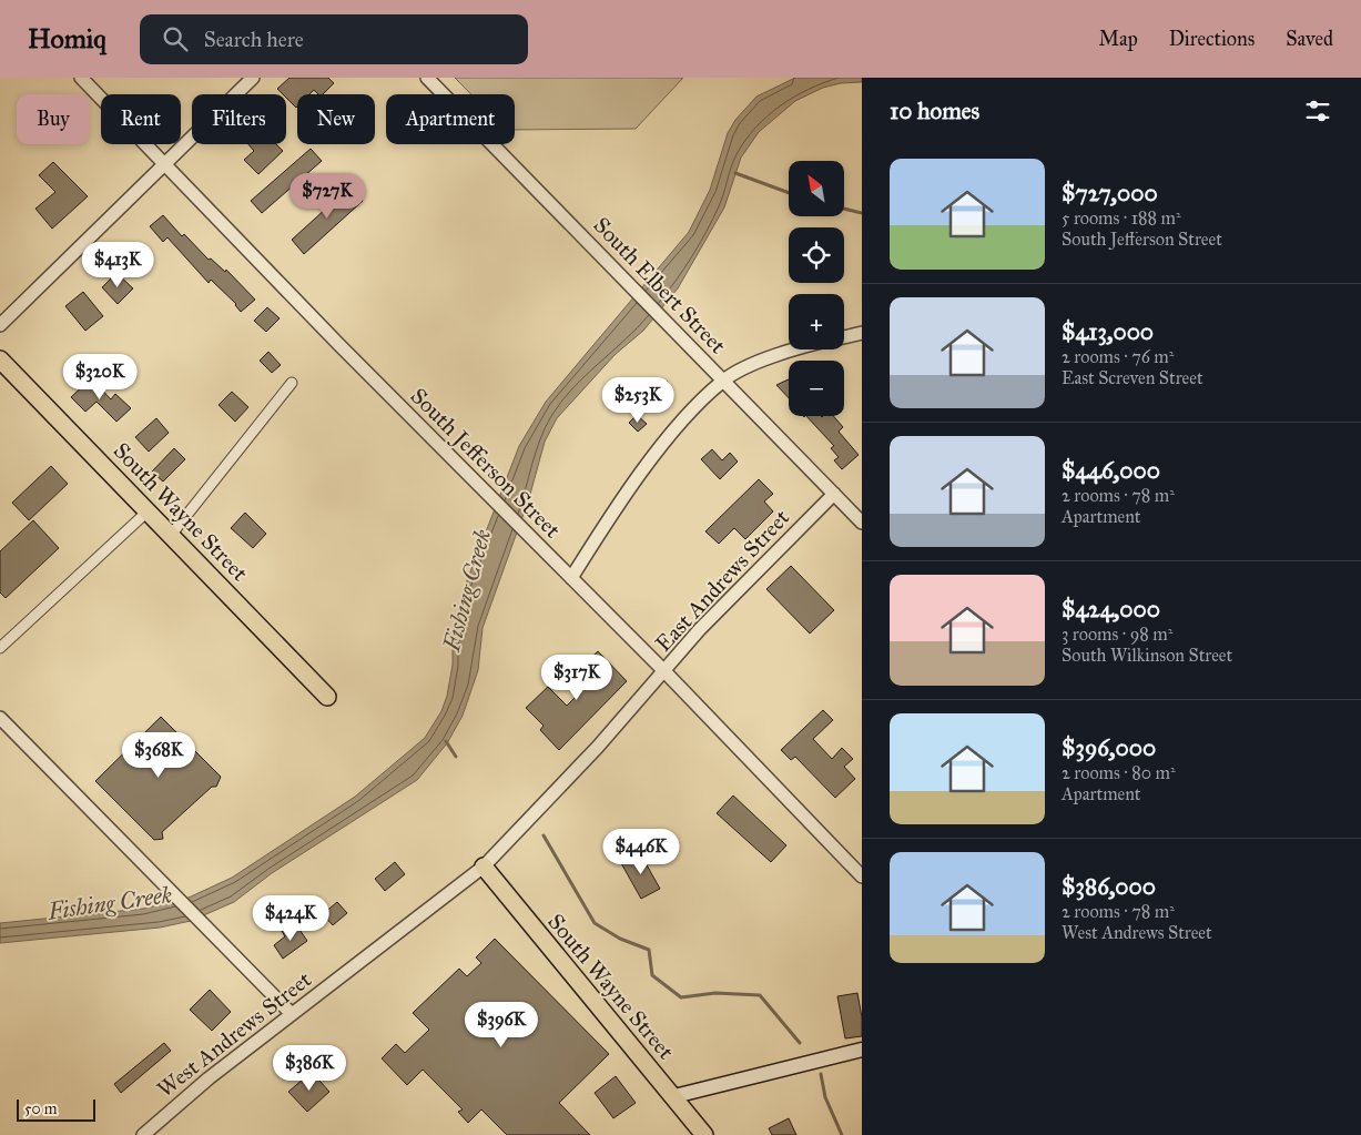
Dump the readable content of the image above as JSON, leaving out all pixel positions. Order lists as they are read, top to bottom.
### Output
{
  "streets": {
    "main road": ["South Wayne Street"],
    "street": [
      "South Elbert Street",
      "South Jefferson Street",
      "East Andrews Street",
      "West Andrews Street"
    ]
  },
  "crossings": [
    ["South Elbert Street", "East Andrews Street"],
    ["South Jefferson Street", "East Andrews Street"],
    ["South Wayne Street", "East Andrews Street"],
    ["South Wayne Street", "West Andrews Street"],
    ["East Andrews Street", "West Andrews Street"]
  ],
  "water": ["Fishing Creek"],
  "scale_bar": "50 m",
  "north": "top left",
  "page": {
    "header": "Homiq",
    "search": "Search here",
    "nav": ["Map", "Directions", "Saved"],
    "heading": "10 homes",
    "chip": [
      "Buy",
      "Rent",
      "Filters",
      "New",
      "Apartment"
    ],
    "list": [
      {
        "name": "$727,000",
        "note": "5 rooms · 188 m² · South Jefferson Street"
      },
      {
        "name": "$413,000",
        "note": "2 rooms · 76 m² · East Screven Street"
      },
      {
        "name": "$446,000",
        "note": "2 rooms · 78 m² · Apartment"
      },
      {
        "name": "$424,000",
        "note": "3 rooms · 98 m² · South Wilkinson Street"
      },
      {
        "name": "$396,000",
        "note": "2 rooms · 80 m² · Apartment"
      },
      {
        "name": "$386,000",
        "note": "2 rooms · 78 m² · West Andrews Street"
      }
    ],
    "map_buttons": ["+", "−"],
    "price": [
      "$727K",
      "$413K",
      "$320K",
      "$253K",
      "$317K",
      "$368K",
      "$446K",
      "$424K",
      "$396K",
      "$386K"
    ],
    "scale": "50 m"
  }
}
